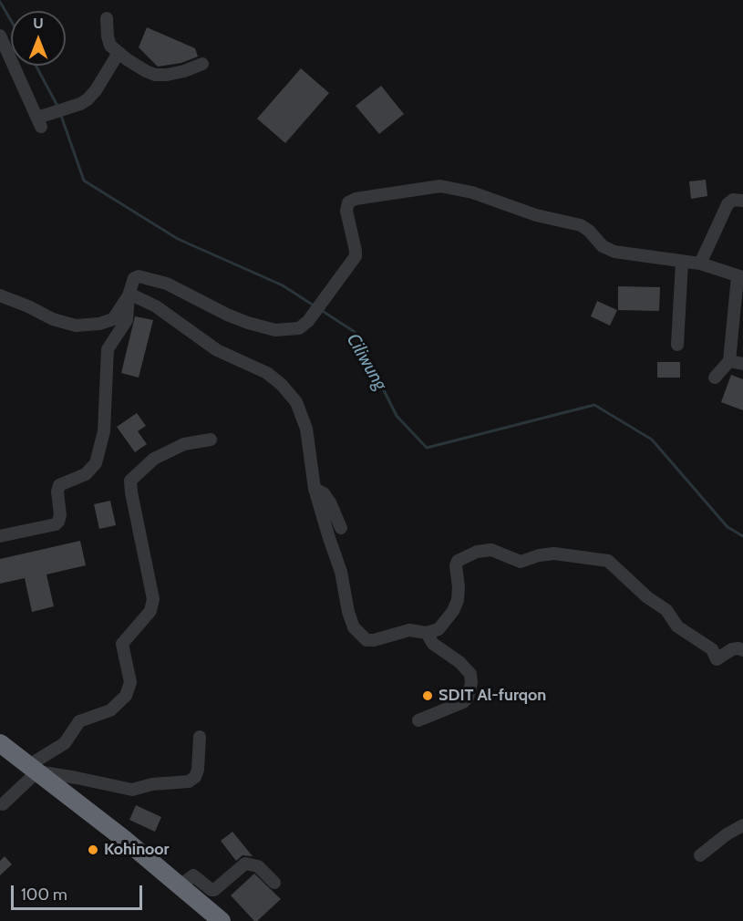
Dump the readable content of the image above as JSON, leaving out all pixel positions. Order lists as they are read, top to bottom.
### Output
{
  "water": ["Ciliwung"],
  "places": ["SDIT Al-furqon", "Kohinoor"],
  "scale_bar": "100 m",
  "north": "top"
}
